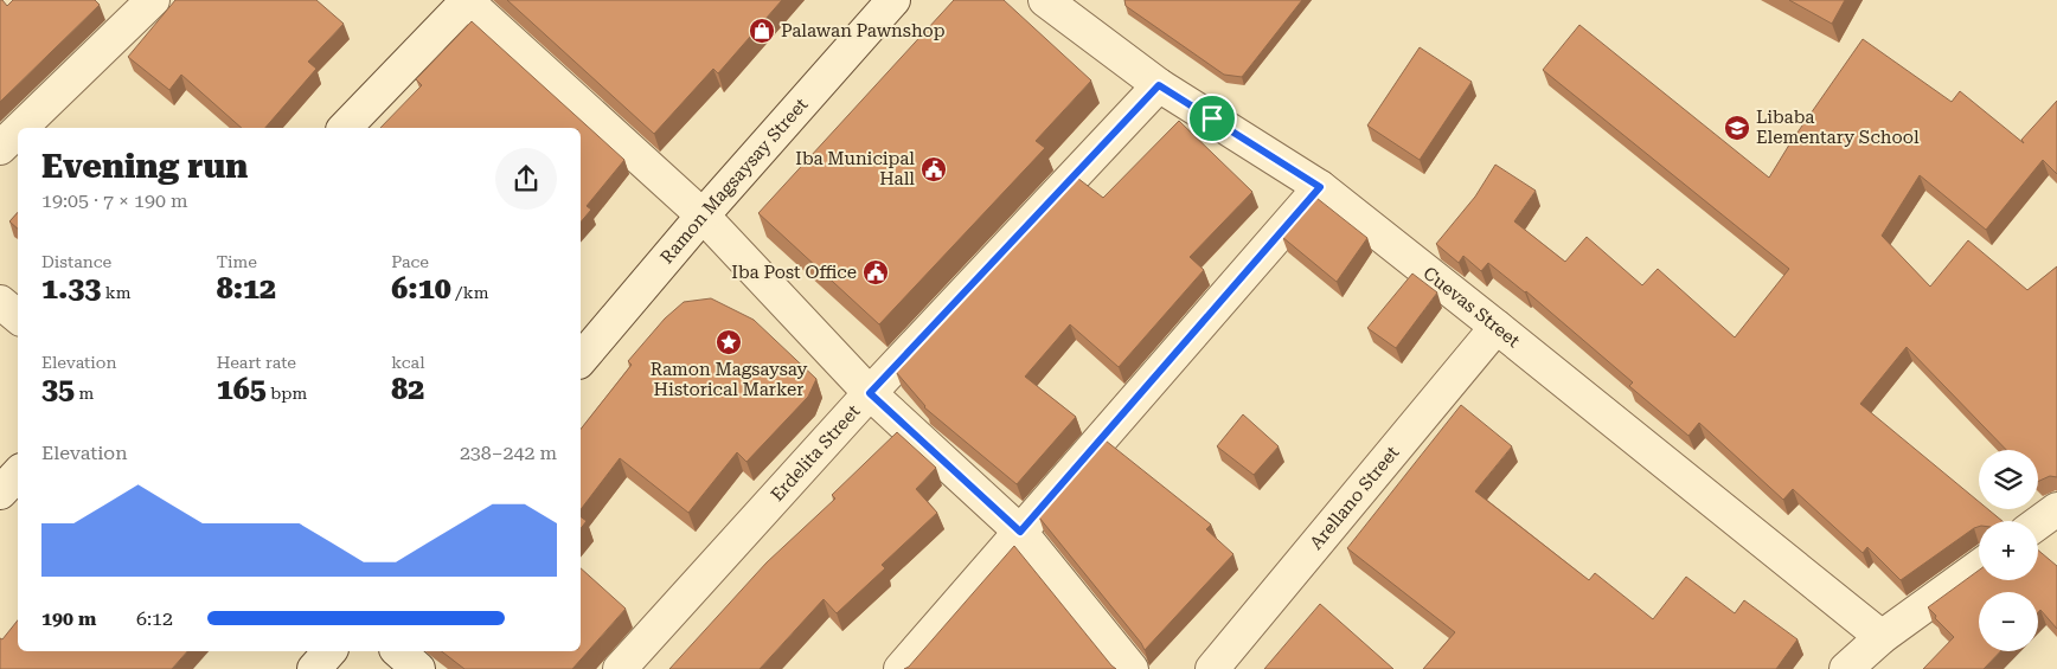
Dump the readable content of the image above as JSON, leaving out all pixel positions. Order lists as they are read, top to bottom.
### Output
{
  "streets": {
    "street": [
      "Ramon Magsaysay Street",
      "Cuevas Street",
      "Erdelita Street",
      "Arellano Street"
    ]
  },
  "crossings": [
    ["Cuevas Street", "Erdelita Street"],
    ["Cuevas Street", "Arellano Street"]
  ],
  "places": {
    "shop": ["Palawan Pawnshop"],
    "school or university": ["Libaba Elementary School"],
    "public building": ["Iba Municipal Hall", "Iba Post Office"],
    "place": ["Ramon Magsaysay Historical Marker"]
  },
  "page": {
    "heading": ["Evening run", "19:05 · 7 × 190 m"],
    "stats": [
      ["Distance", "1.33 km"],
      ["Time", "8:12"],
      ["Pace", "6:10 /km"],
      ["Elevation", "35 m"],
      ["Heart rate", "165 bpm"],
      ["kcal", "82"]
    ],
    "chart": ["Elevation", "238–242 m"],
    "map_buttons": ["+", "−"],
    "list": [
      {
        "name": "190 m",
        "note": "6:12"
      }
    ]
  }
}
